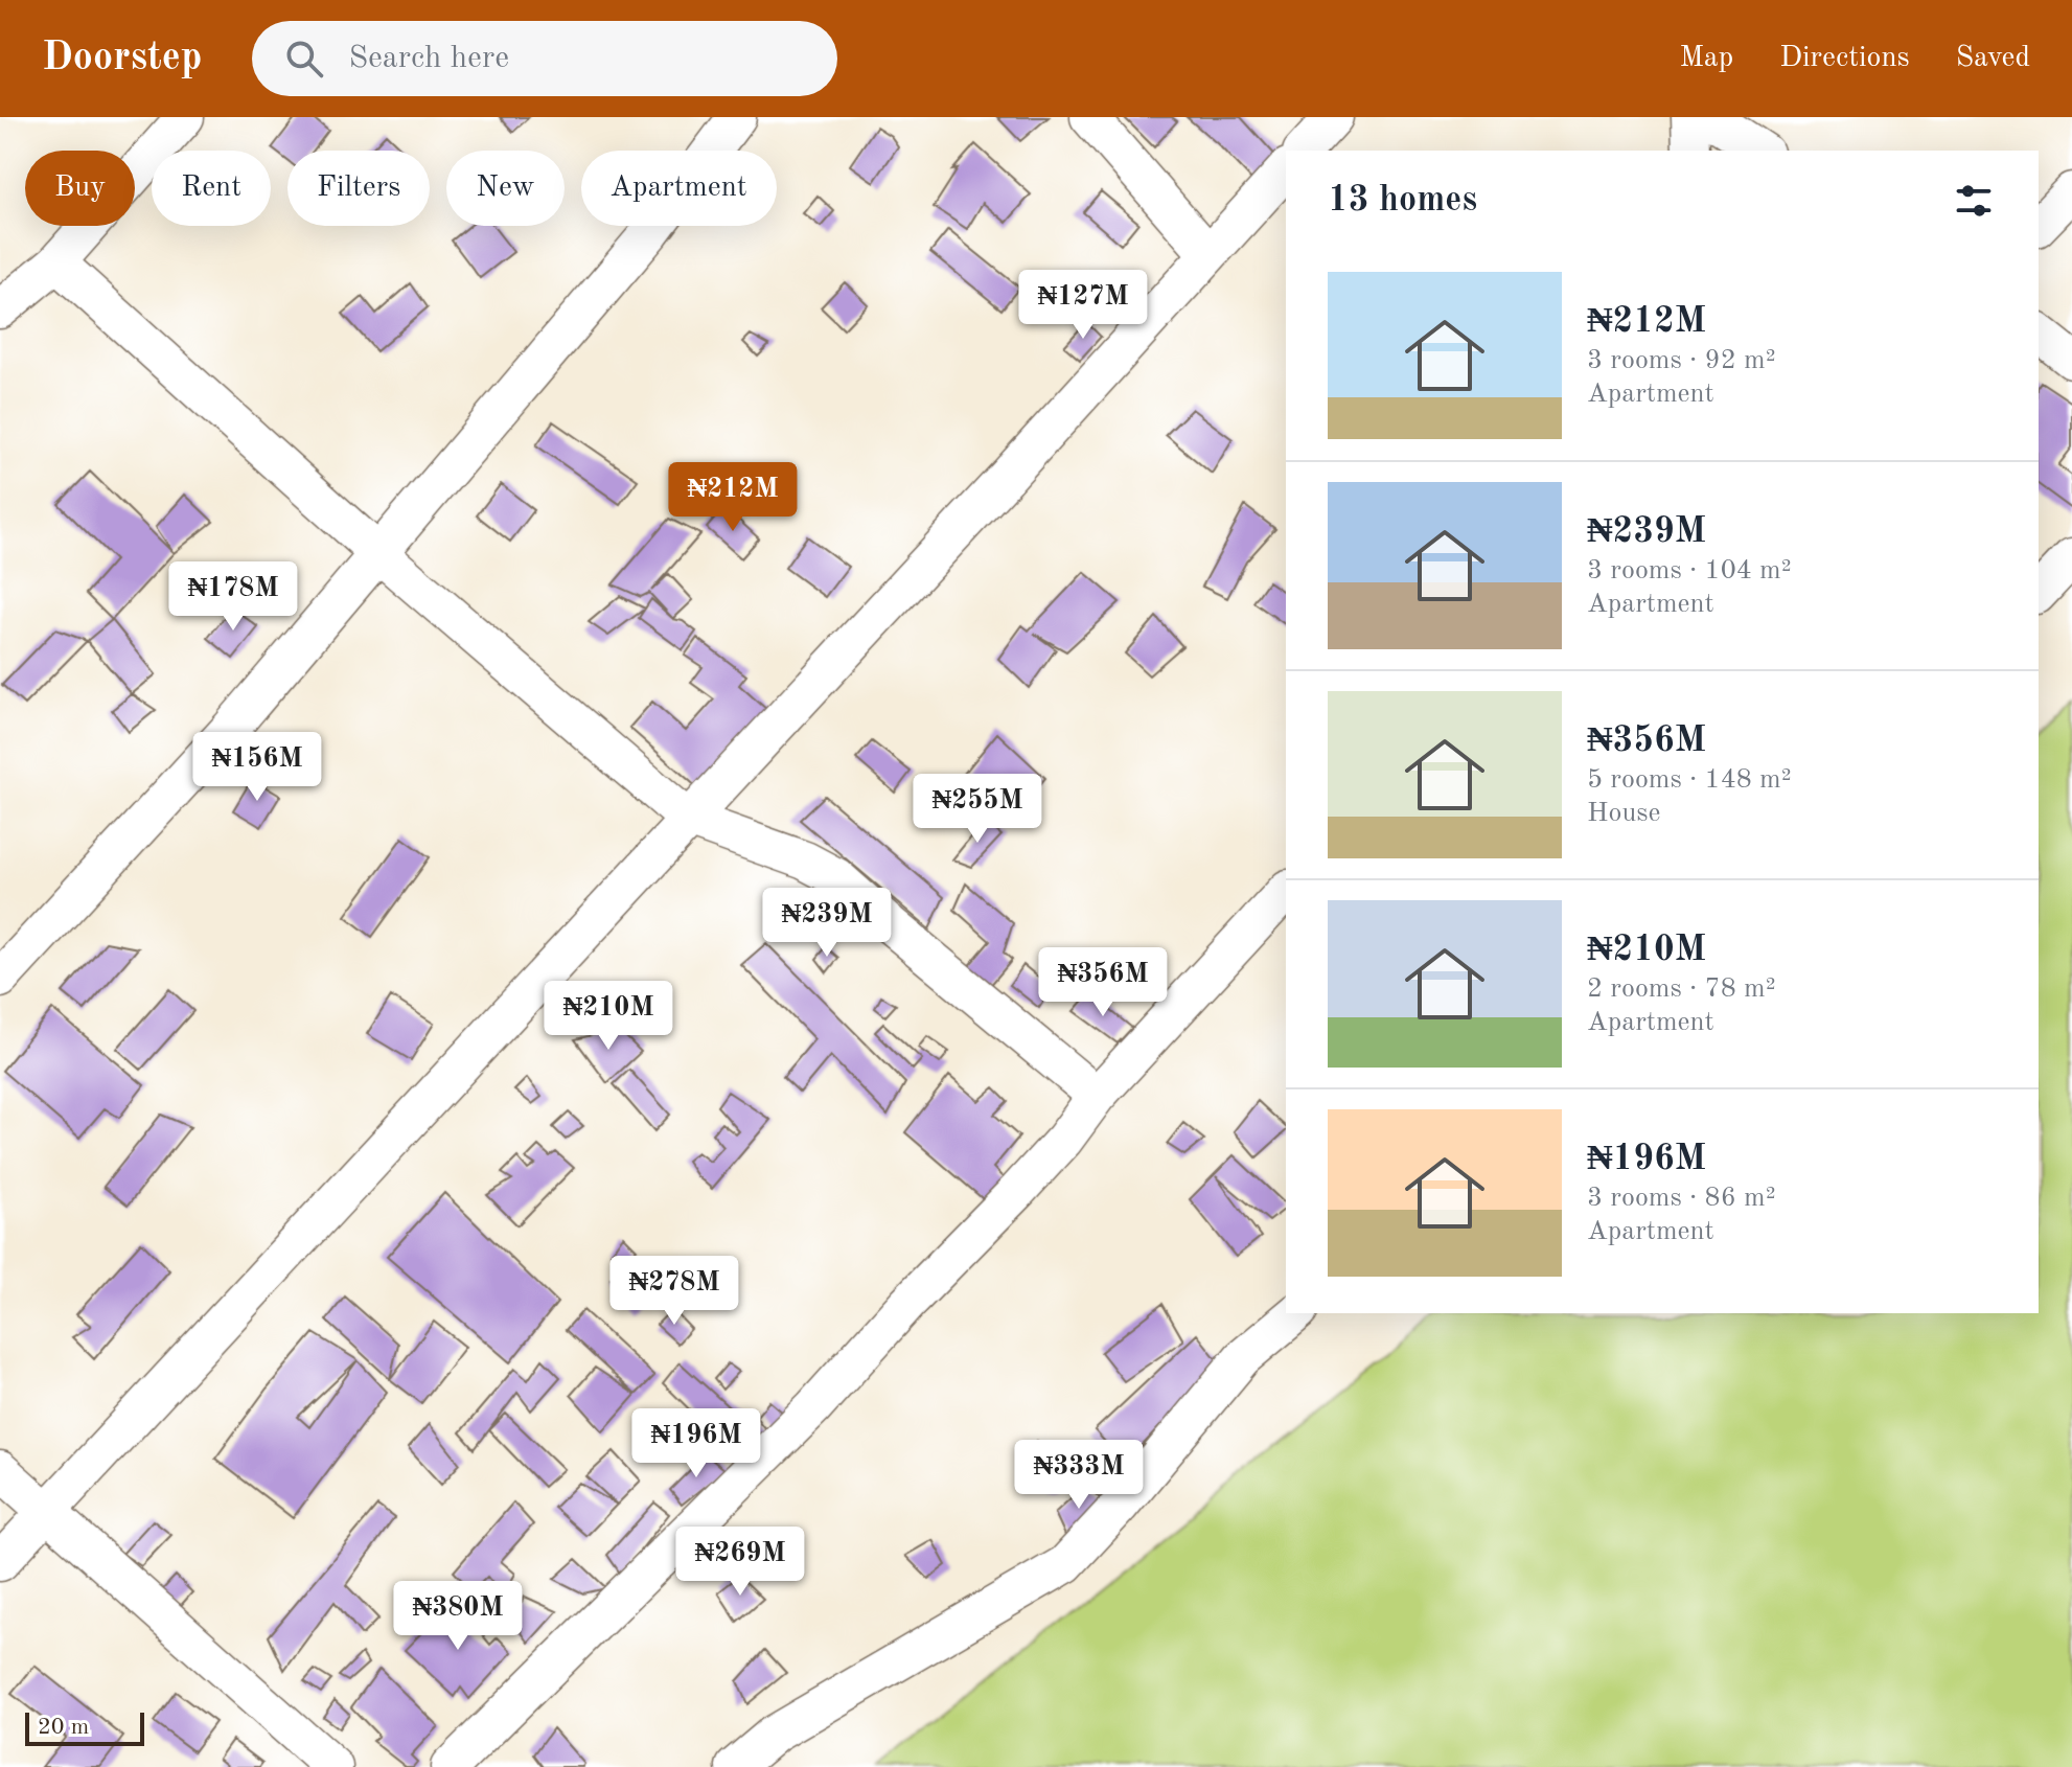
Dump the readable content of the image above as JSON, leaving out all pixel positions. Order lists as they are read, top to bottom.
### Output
{
  "scale_bar": "20 m",
  "page": {
    "header": "Doorstep",
    "search": "Search here",
    "nav": ["Map", "Directions", "Saved"],
    "chip": [
      "Buy",
      "Rent",
      "Filters",
      "New",
      "Apartment"
    ],
    "heading": "13 homes",
    "list": [
      {
        "name": "₦212M",
        "note": "3 rooms · 92 m² · Apartment"
      },
      {
        "name": "₦239M",
        "note": "3 rooms · 104 m² · Apartment"
      },
      {
        "name": "₦356M",
        "note": "5 rooms · 148 m² · House"
      },
      {
        "name": "₦210M",
        "note": "2 rooms · 78 m² · Apartment"
      },
      {
        "name": "₦196M",
        "note": "3 rooms · 86 m² · Apartment"
      }
    ],
    "price": [
      "₦127M",
      "₦212M",
      "₦178M",
      "₦156M",
      "₦255M",
      "₦239M",
      "₦356M",
      "₦210M",
      "₦278M",
      "₦196M",
      "₦333M",
      "₦269M",
      "₦380M"
    ],
    "scale": "20 m"
  }
}
